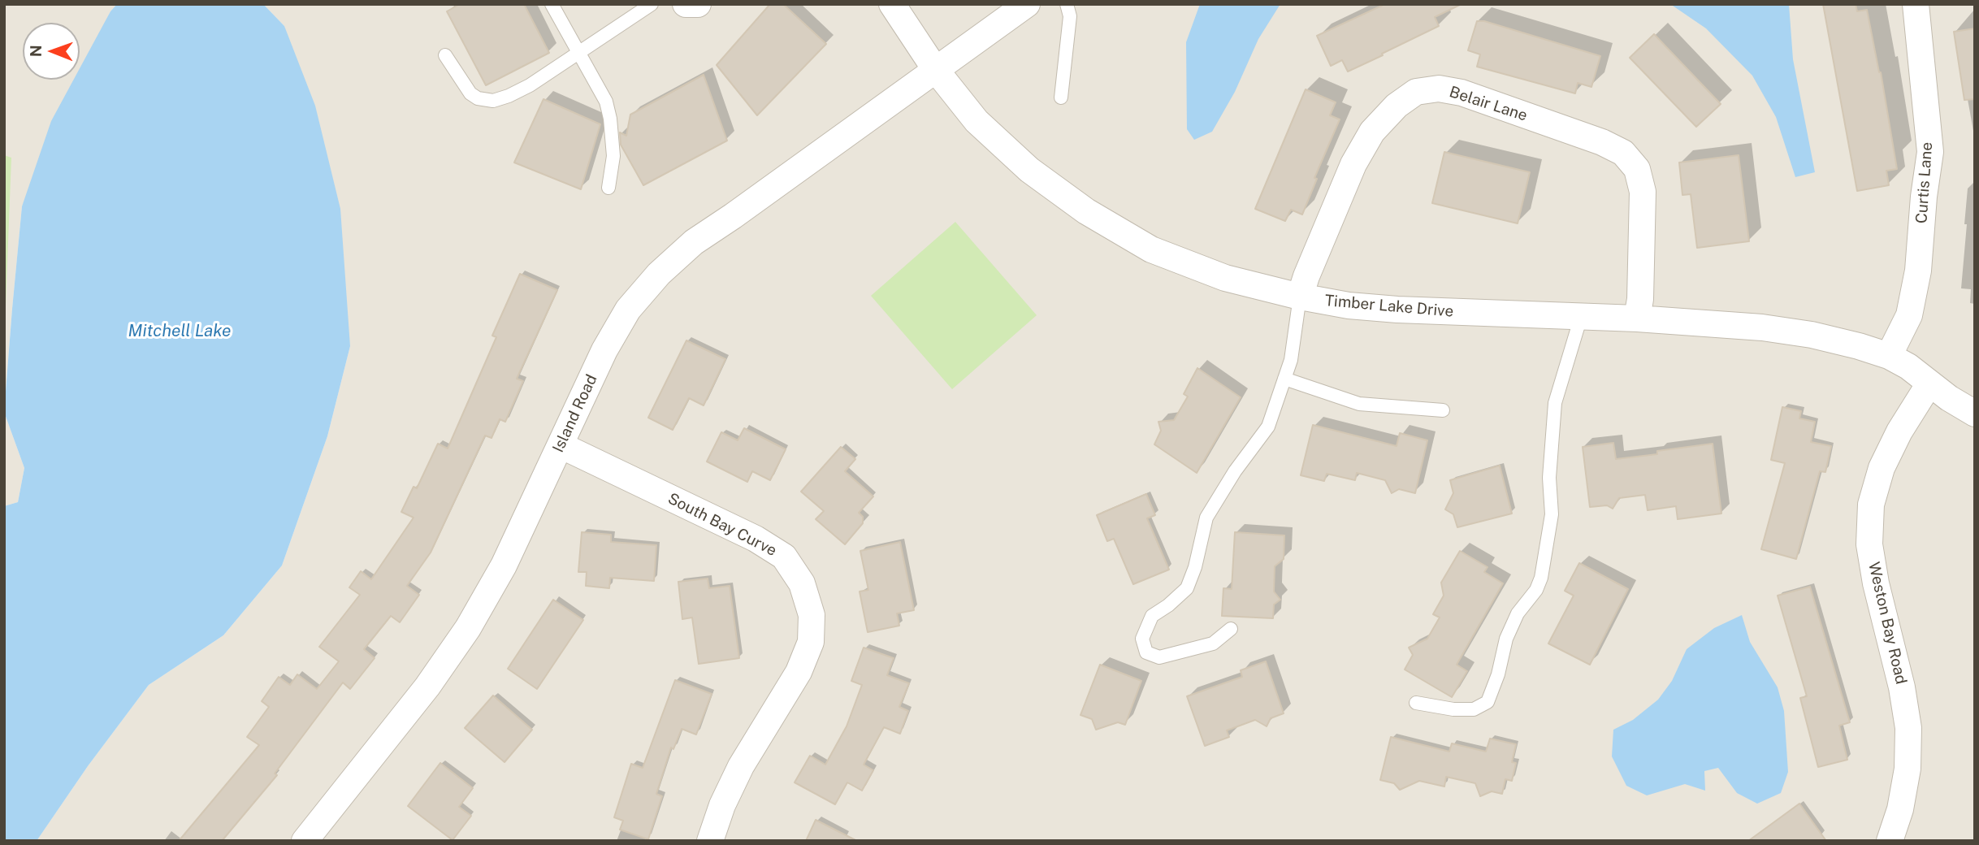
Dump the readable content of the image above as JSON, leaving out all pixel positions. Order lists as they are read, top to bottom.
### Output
{
  "streets": {
    "street": [
      "Belair Lane",
      "Curtis Lane",
      "Timber Lake Drive",
      "Island Road",
      "South Bay Curve",
      "Weston Bay Road"
    ]
  },
  "crossings": [
    ["Belair Lane", "Timber Lake Drive"],
    ["Curtis Lane", "Timber Lake Drive"],
    ["Timber Lake Drive", "Island Road"],
    ["Timber Lake Drive", "Weston Bay Road"],
    ["Island Road", "South Bay Curve"]
  ],
  "water": ["Mitchell Lake"],
  "north": "left"
}
